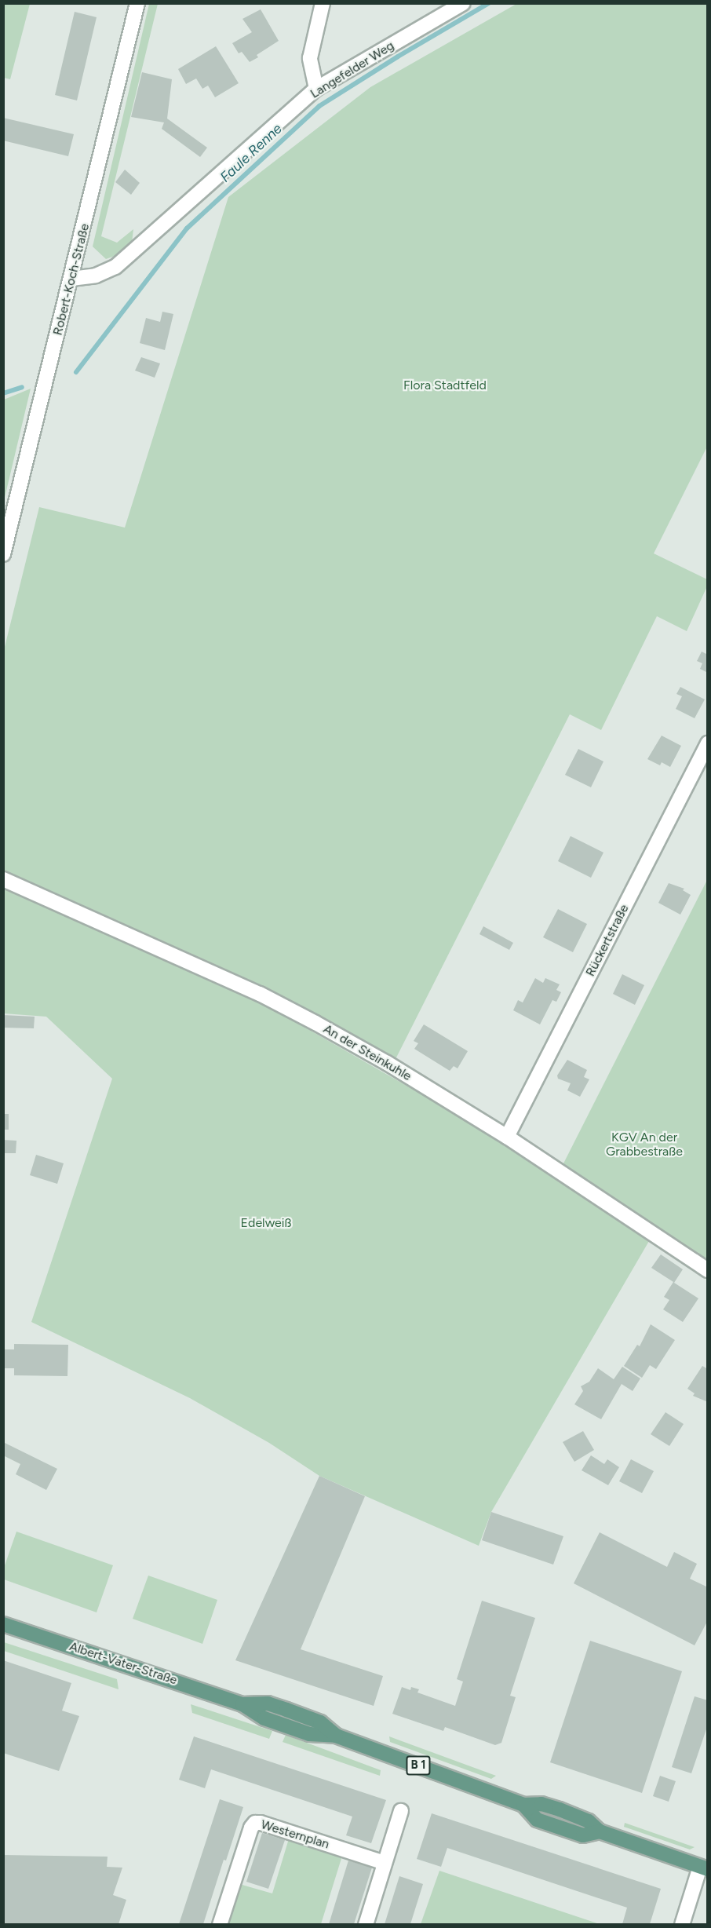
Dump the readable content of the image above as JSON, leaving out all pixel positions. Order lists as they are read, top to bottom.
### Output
{
  "streets": {
    "main road": ["Albert-Vater-Straße", "B 1"],
    "street": [
      "Langefelder Weg",
      "Robert-Koch-Straße",
      "Rückertstraße",
      "An der Steinkuhle",
      "Westernplan"
    ]
  },
  "crossings": [
    ["Langefelder Weg", "Robert-Koch-Straße"],
    ["Rückertstraße", "An der Steinkuhle"]
  ],
  "water": ["Faule Renne"],
  "parks": ["Flora Stadtfeld", "KGV An der Grabbestraße", "Edelweiß"]
}
